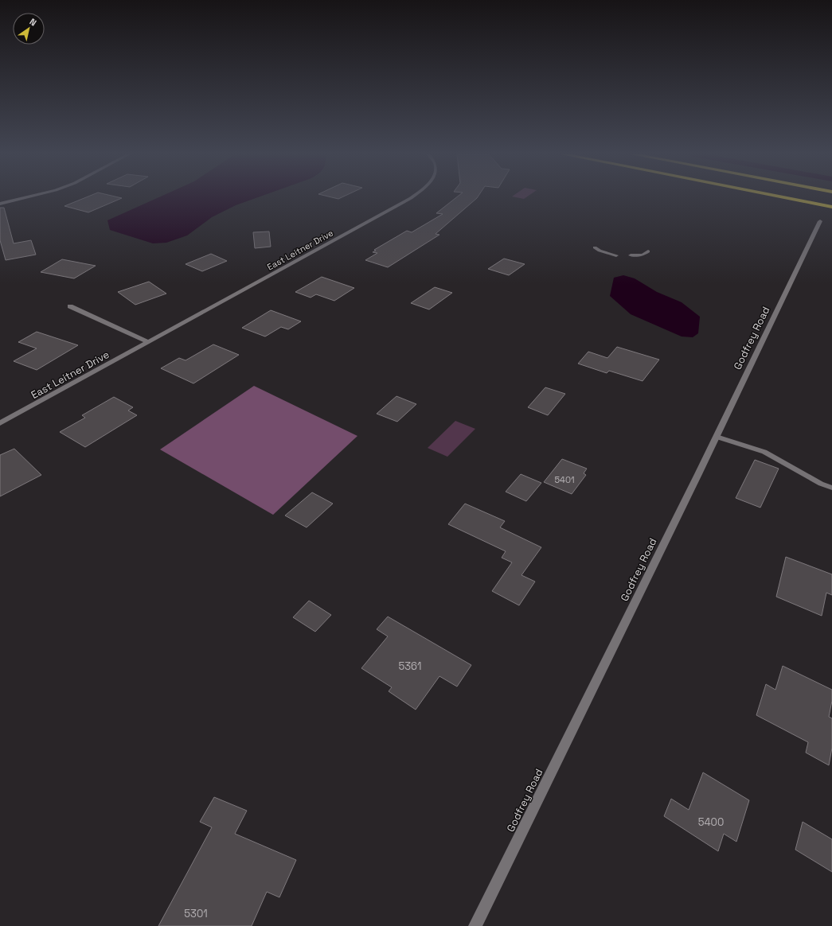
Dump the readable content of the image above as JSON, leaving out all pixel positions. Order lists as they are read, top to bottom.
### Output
{
  "streets": {
    "street": ["East Leitner Drive", "Godfrey Road"]
  },
  "house_numbers": [
    "5401",
    "5361",
    "5400",
    "5301"
  ],
  "north": "top right"
}
